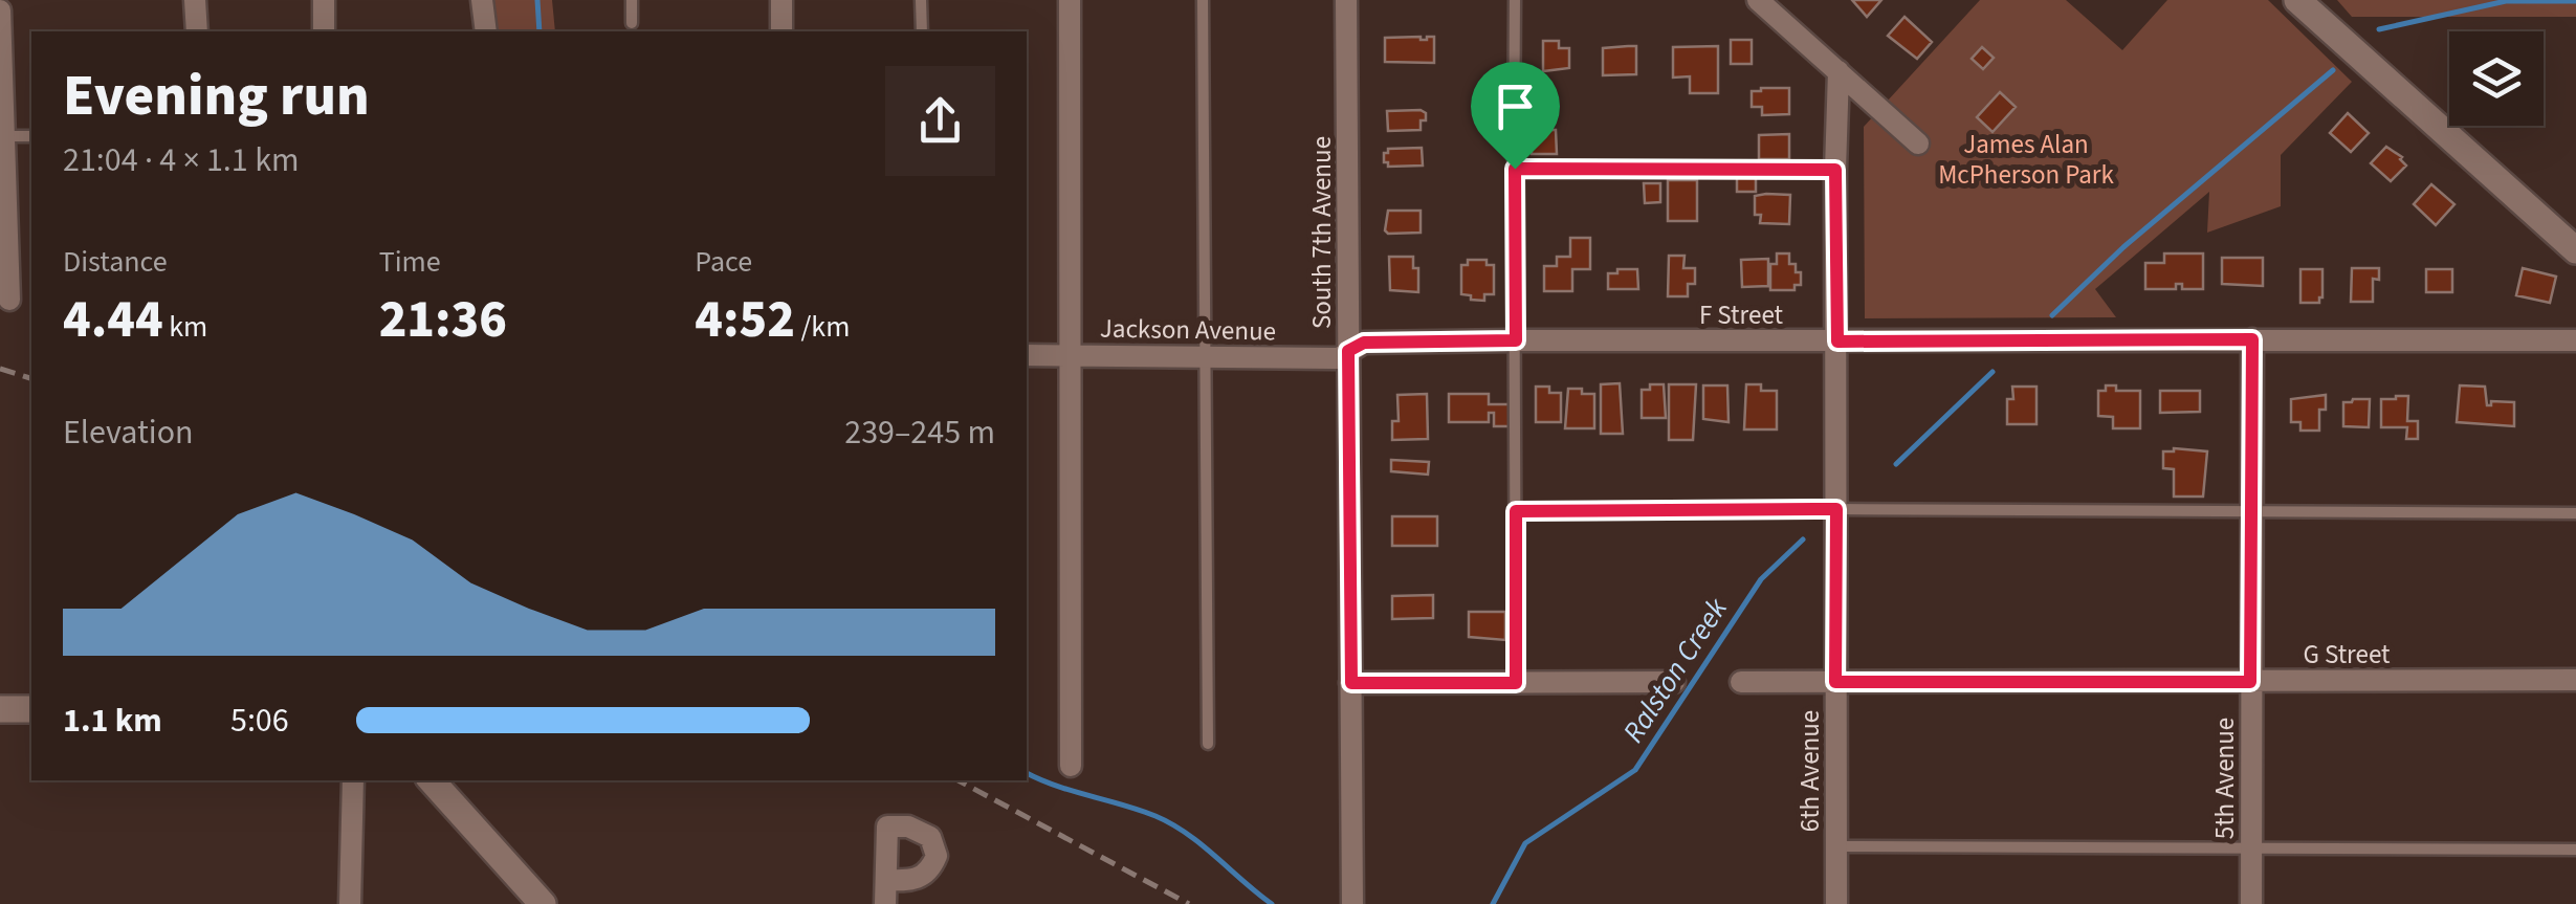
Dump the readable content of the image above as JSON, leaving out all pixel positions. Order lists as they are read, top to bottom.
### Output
{
  "streets": {
    "street": [
      "South 7th Avenue",
      "F Street",
      "Jackson Avenue",
      "G Street",
      "6th Avenue",
      "5th Avenue"
    ]
  },
  "crossings": [
    ["South 7th Avenue", "F Street"],
    ["South 7th Avenue", "Jackson Avenue"],
    ["F Street", "Jackson Avenue"],
    ["F Street", "6th Avenue"],
    ["F Street", "5th Avenue"],
    ["G Street", "6th Avenue"],
    ["G Street", "5th Avenue"]
  ],
  "water": ["Ralston Creek"],
  "parks": ["James Alan McPherson Park"],
  "page": {
    "heading": ["Evening run", "21:04 · 4 × 1.1 km"],
    "stats": [
      ["Distance", "4.44 km"],
      ["Time", "21:36"],
      ["Pace", "4:52 /km"]
    ],
    "chart": ["Elevation", "239–245 m"],
    "list": [
      {
        "name": "1.1 km",
        "note": "5:06"
      }
    ]
  }
}
